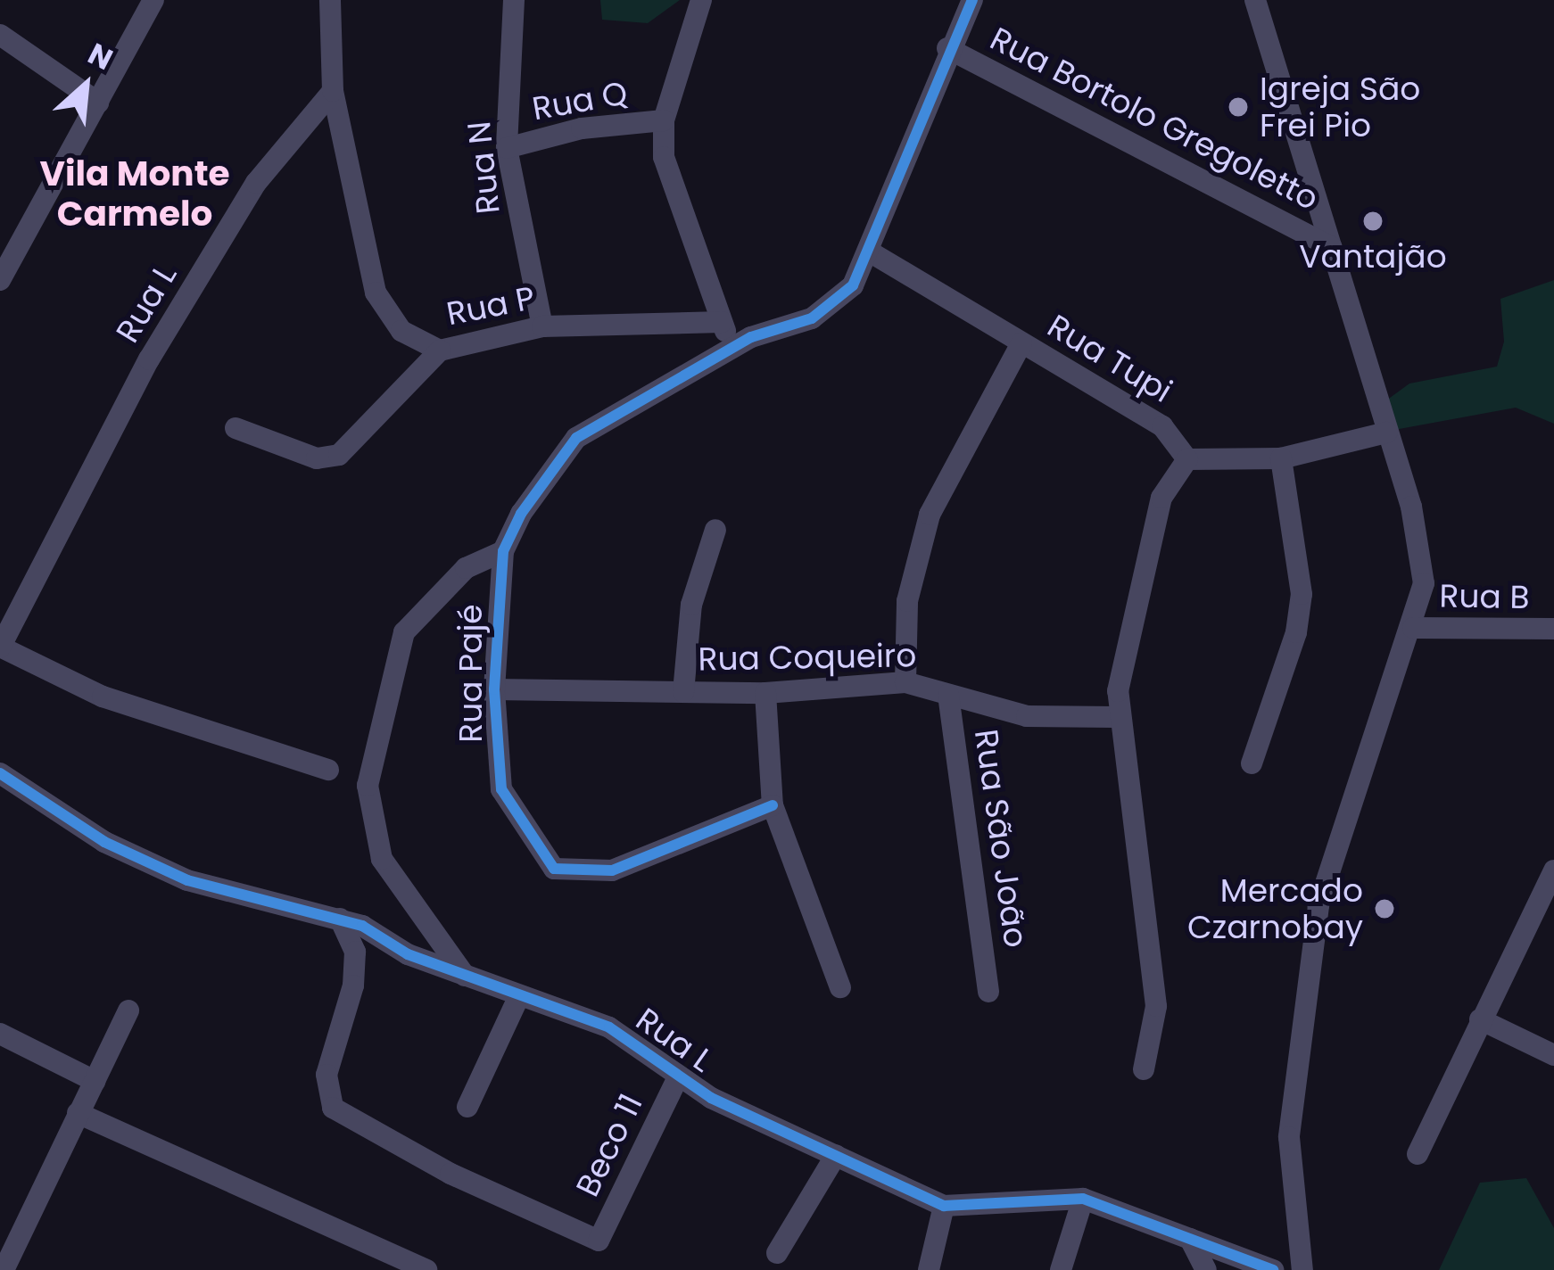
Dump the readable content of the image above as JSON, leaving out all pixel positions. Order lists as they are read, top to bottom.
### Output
{
  "streets": {
    "street": [
      "Rua Q",
      "Rua Bortolo Gregoletto",
      "Rua N",
      "Rua L",
      "Rua P",
      "Rua Tupi",
      "Rua B",
      "Rua Coqueiro",
      "Rua Pajé",
      "Rua São João",
      "Beco 11"
    ]
  },
  "crossings": [
    ["Rua Q", "Rua N"],
    ["Rua N", "Rua P"],
    ["Rua L", "Rua P"],
    ["Rua L", "Beco 11"],
    ["Rua Coqueiro", "Rua Pajé"],
    ["Rua Coqueiro", "Rua São João"]
  ],
  "districts": ["Vila Monte Carmelo"],
  "places": ["Igreja São Frei Pio", "Vantajão", "Mercado Czarnobay"],
  "north": "top right"
}
